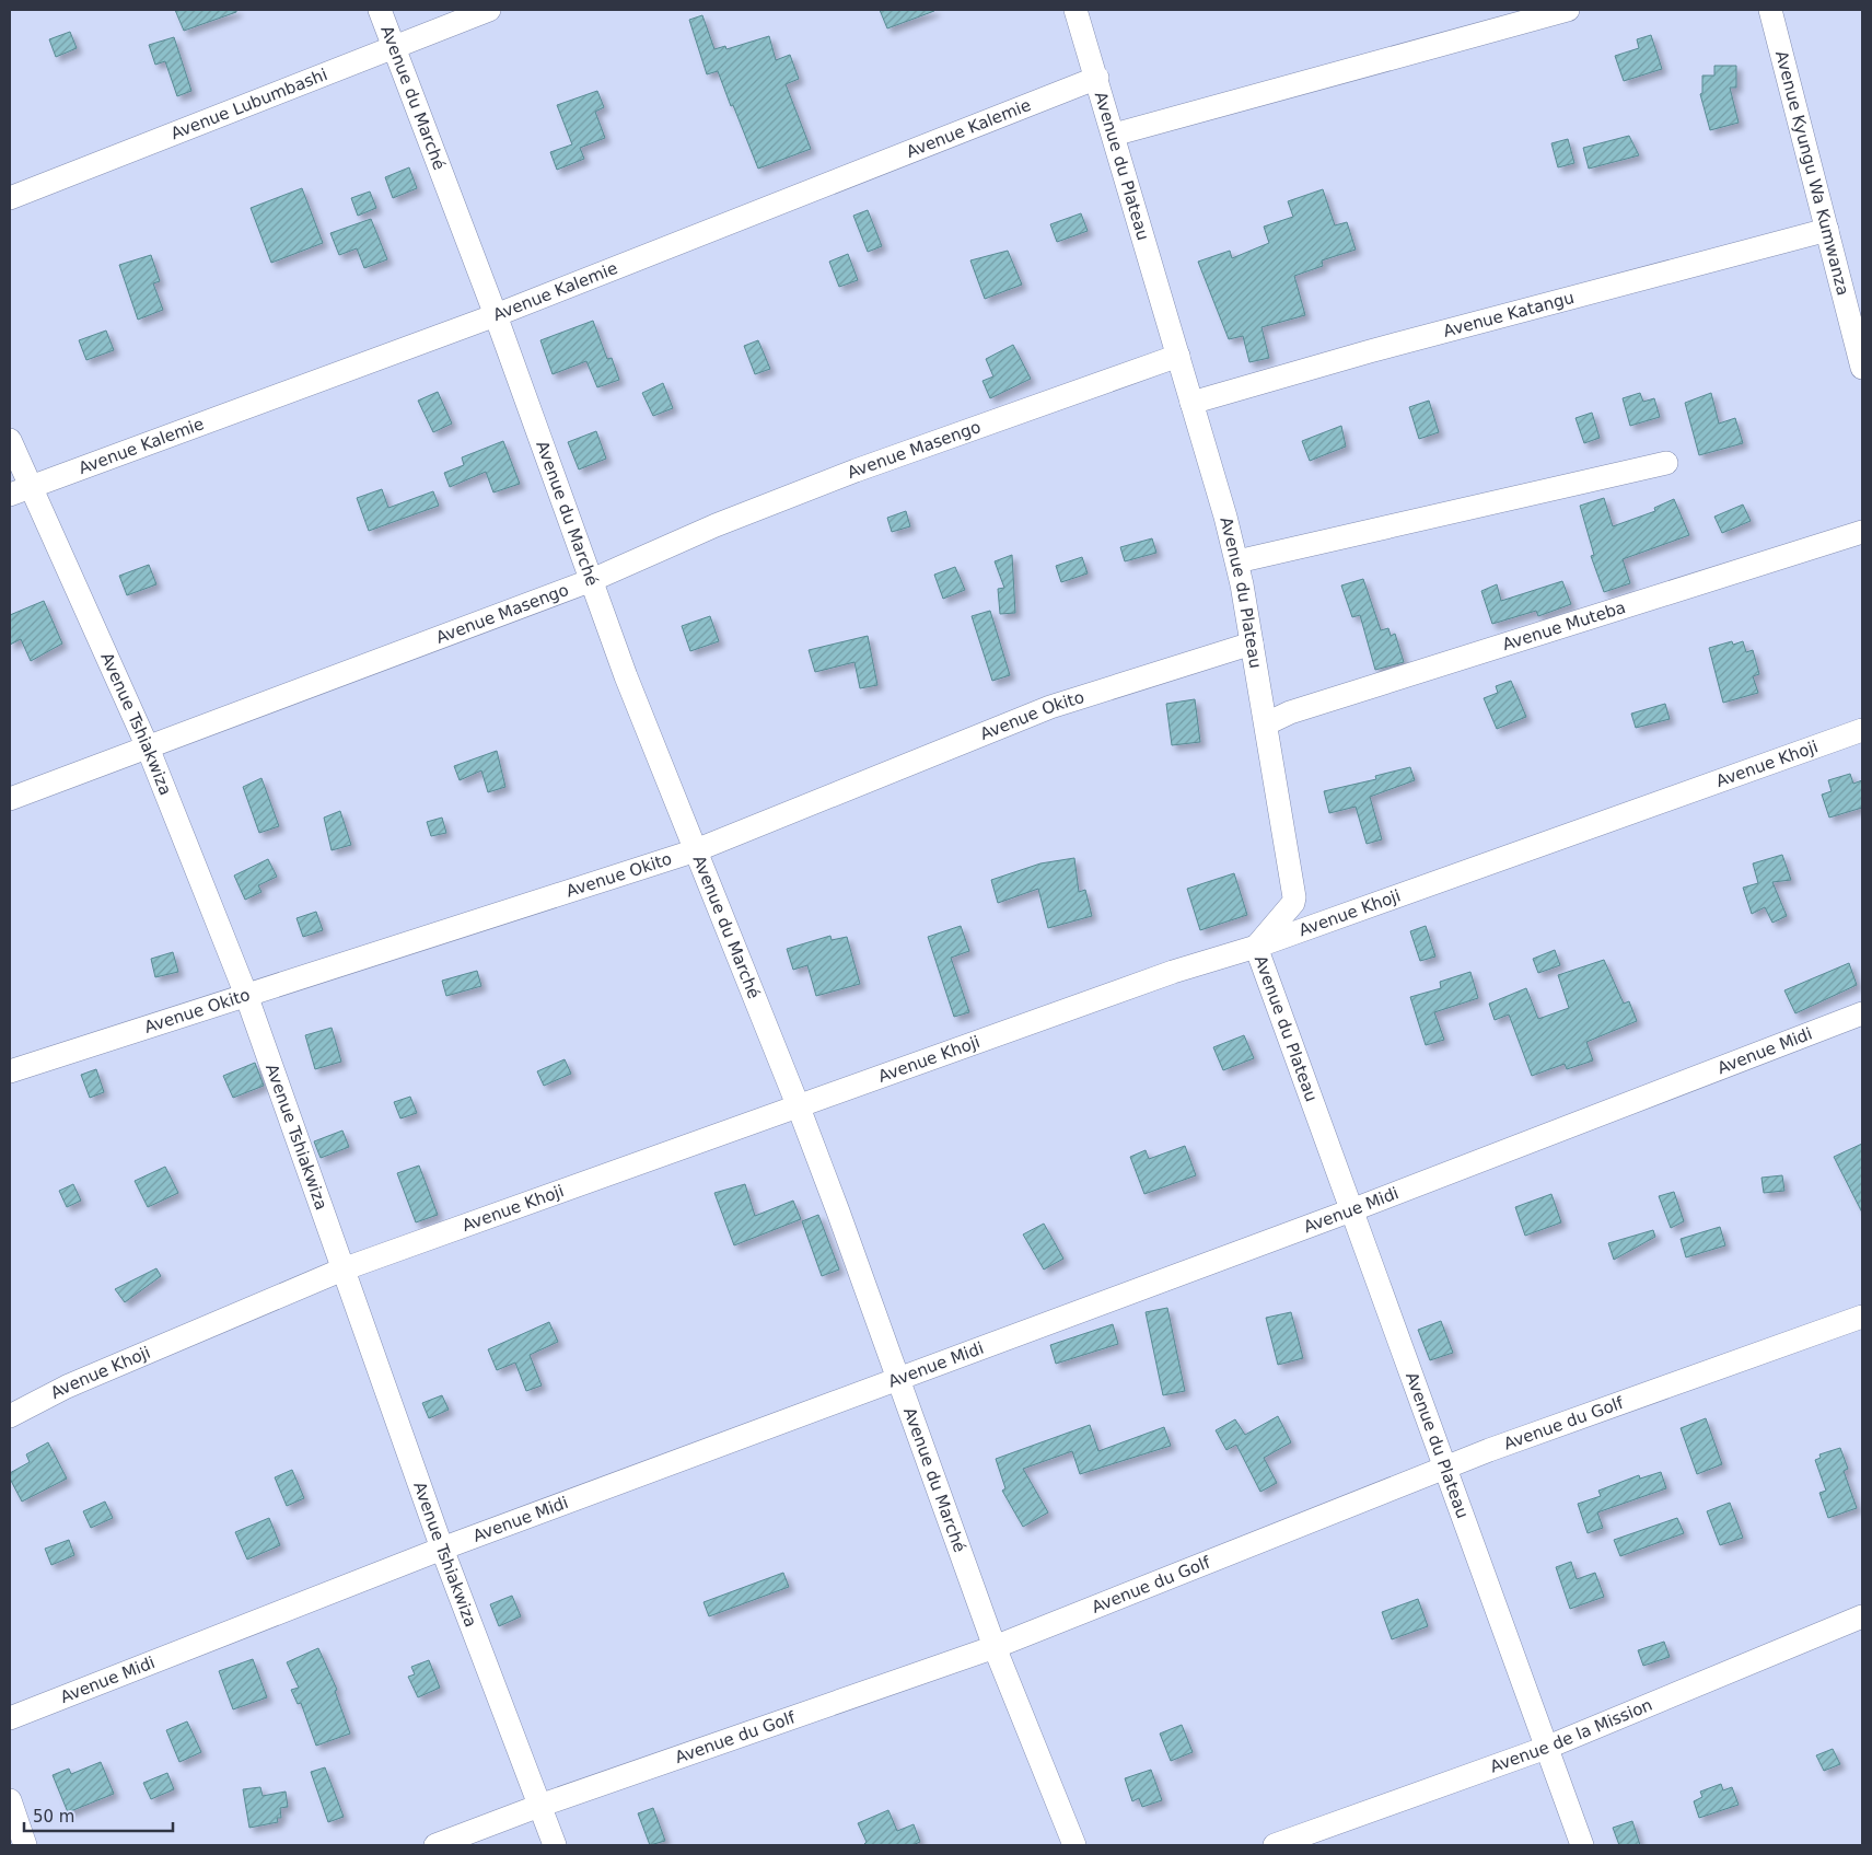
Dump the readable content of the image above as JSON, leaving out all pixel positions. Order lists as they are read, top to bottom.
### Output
{
  "streets": {
    "street": [
      "Avenue du Marché",
      "Avenue Lubumbashi",
      "Avenue Kalemie",
      "Avenue du Plateau",
      "Avenue Kyungu Wa Kumwanza",
      "Avenue Katangu",
      "Avenue Masengo",
      "Avenue Muteba",
      "Avenue Okito",
      "Avenue Tshiakwiza",
      "Avenue Khoji",
      "Avenue Midi",
      "Avenue du Golf",
      "Avenue de la Mission"
    ]
  },
  "crossings": [
    ["Avenue du Marché", "Avenue Lubumbashi"],
    ["Avenue du Marché", "Avenue Kalemie"],
    ["Avenue du Marché", "Avenue Masengo"],
    ["Avenue du Marché", "Avenue Okito"],
    ["Avenue du Marché", "Avenue Khoji"],
    ["Avenue du Marché", "Avenue Midi"],
    ["Avenue du Marché", "Avenue du Golf"],
    ["Avenue Kalemie", "Avenue du Plateau"],
    ["Avenue Kalemie", "Avenue Tshiakwiza"],
    ["Avenue du Plateau", "Avenue Katangu"],
    ["Avenue du Plateau", "Avenue Masengo"],
    ["Avenue du Plateau", "Avenue Muteba"],
    ["Avenue du Plateau", "Avenue Okito"],
    ["Avenue du Plateau", "Avenue Khoji"],
    ["Avenue du Plateau", "Avenue Midi"],
    ["Avenue du Plateau", "Avenue du Golf"],
    ["Avenue du Plateau", "Avenue de la Mission"],
    ["Avenue Kyungu Wa Kumwanza", "Avenue Katangu"],
    ["Avenue Masengo", "Avenue Tshiakwiza"],
    ["Avenue Okito", "Avenue Tshiakwiza"],
    ["Avenue Tshiakwiza", "Avenue Khoji"],
    ["Avenue Tshiakwiza", "Avenue Midi"],
    ["Avenue Tshiakwiza", "Avenue du Golf"]
  ],
  "scale_bar": "50 m"
}
